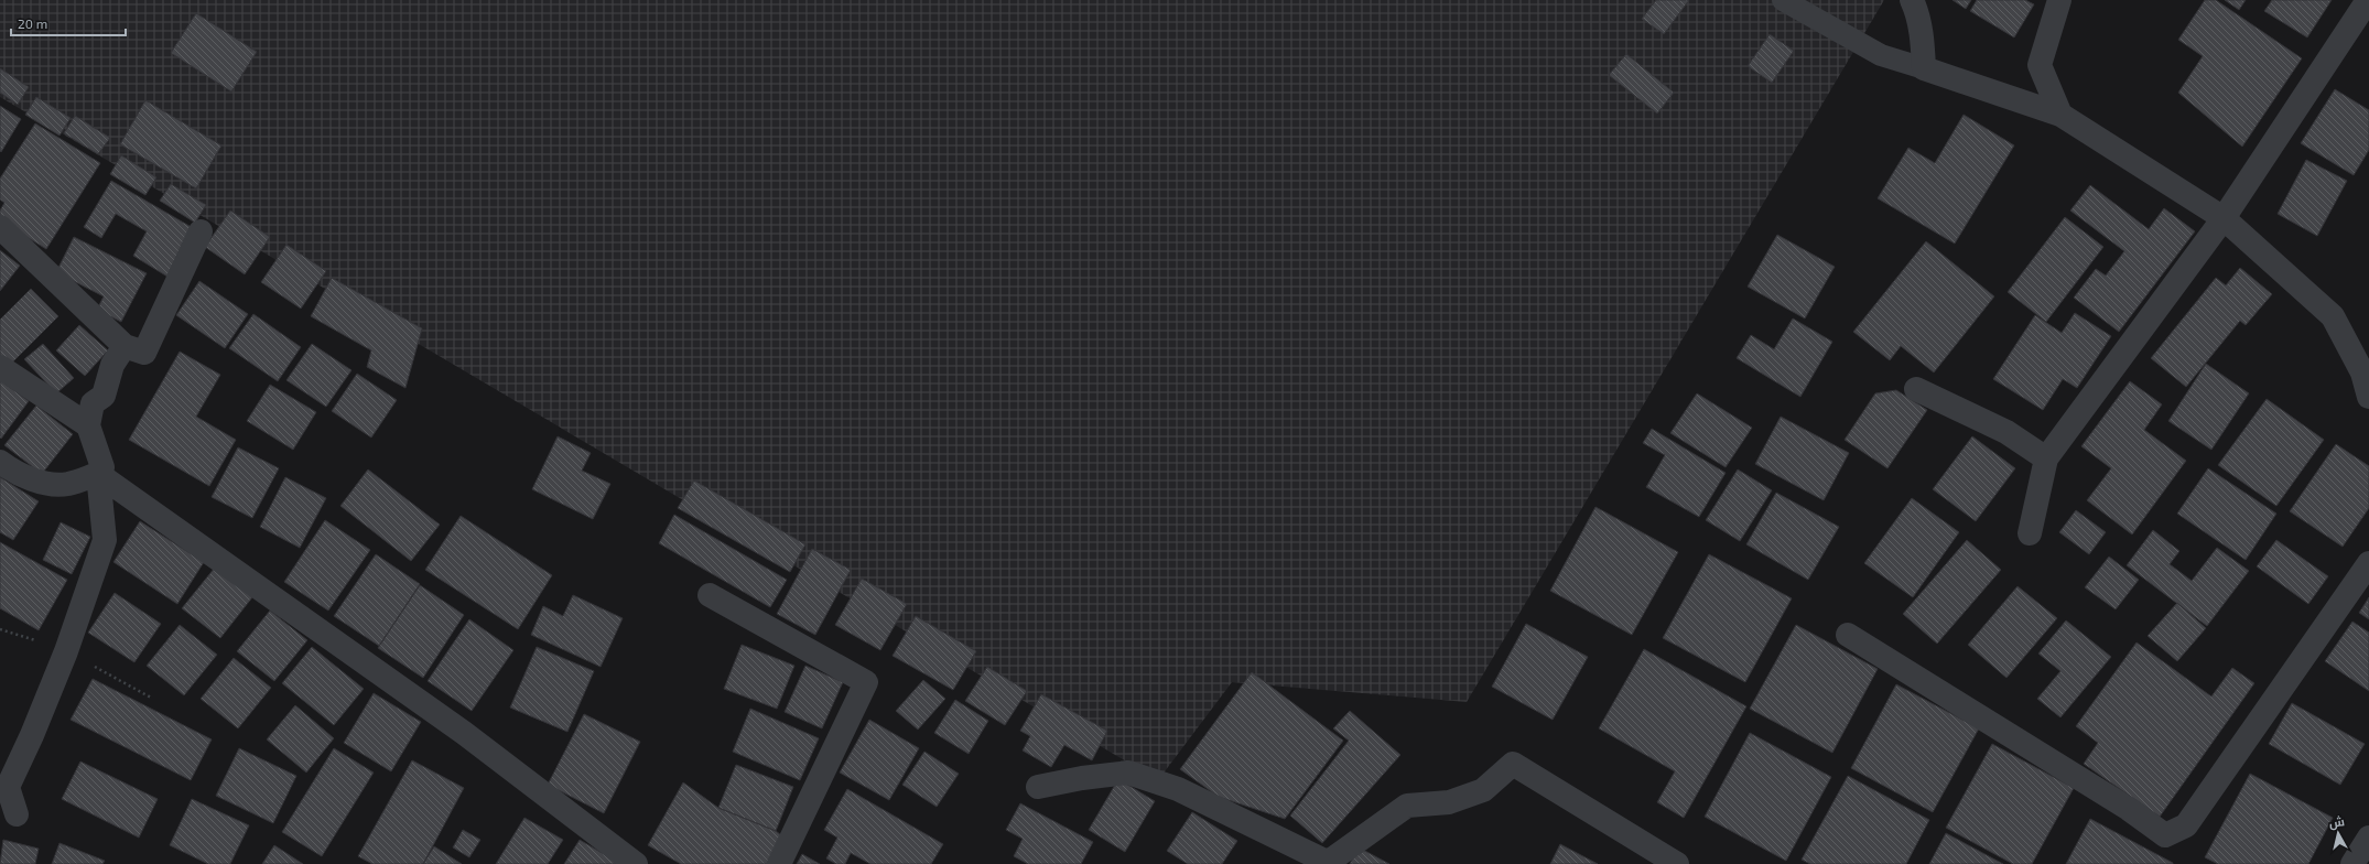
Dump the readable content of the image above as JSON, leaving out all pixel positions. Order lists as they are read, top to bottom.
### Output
{
  "scale_bar": "20 m",
  "north": "top"
}
